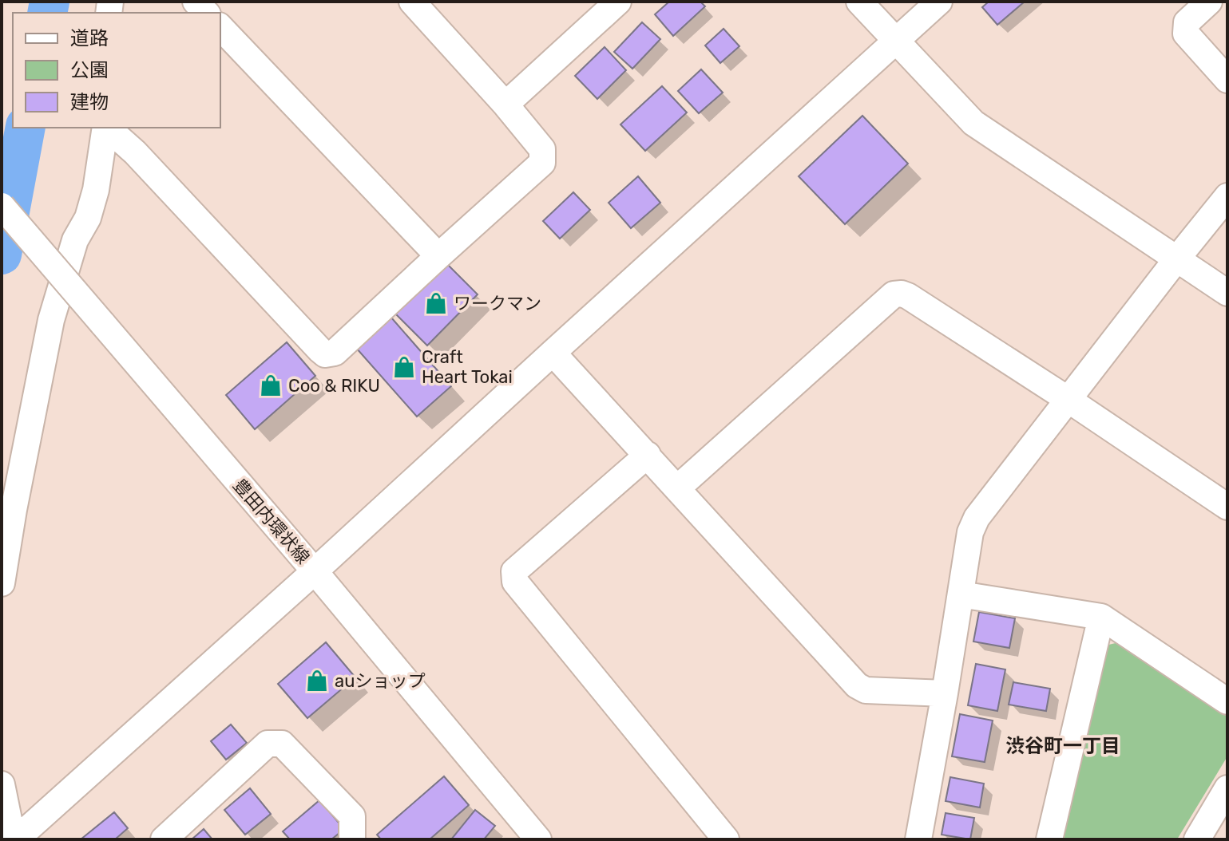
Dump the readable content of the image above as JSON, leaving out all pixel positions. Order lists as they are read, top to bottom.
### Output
{
  "streets": {
    "street": ["豊田内環状線"]
  },
  "districts": ["渋谷町一丁目"],
  "places": {
    "shop": [
      "ワークマン",
      "Craft Heart Tokai",
      "Coo & RIKU",
      "auショップ"
    ]
  },
  "legend": ["道路", "公園", "建物"]
}
